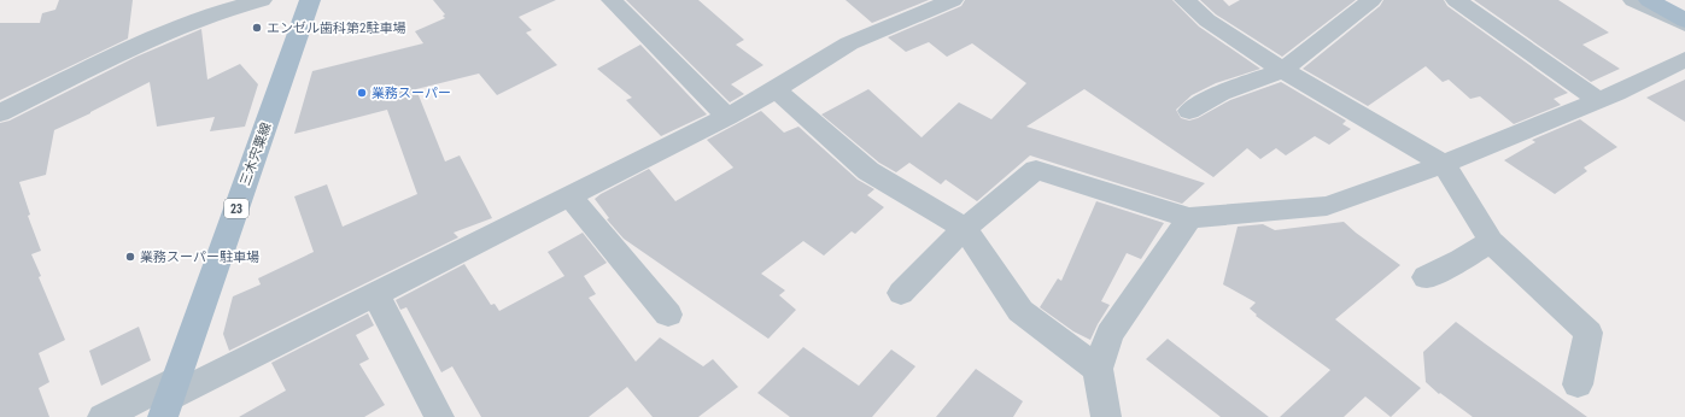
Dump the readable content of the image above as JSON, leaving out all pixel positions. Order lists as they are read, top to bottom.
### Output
{
  "streets": {
    "main road": ["三木宍粟線", "23"]
  },
  "places": ["エンゼル歯科第2駐車場", "業務スーパー", "業務スーパー駐車場"]
}
